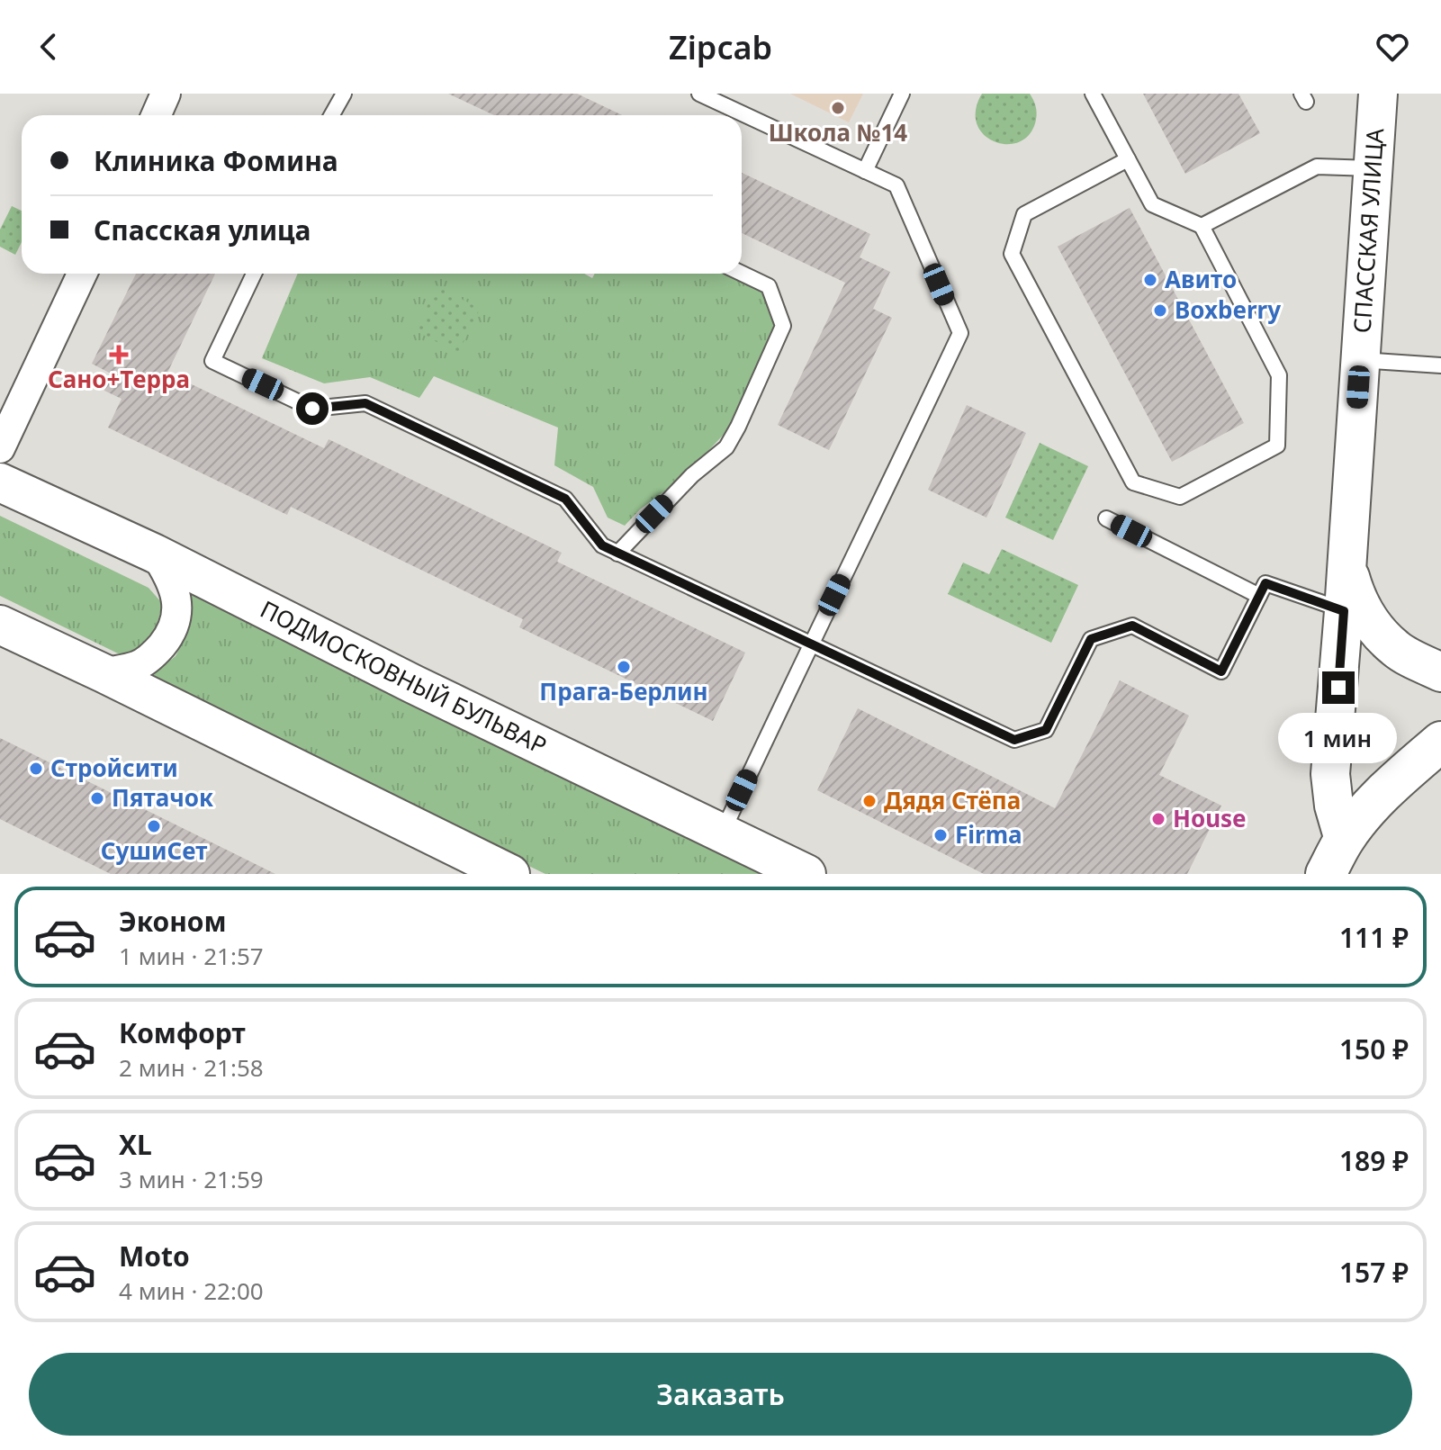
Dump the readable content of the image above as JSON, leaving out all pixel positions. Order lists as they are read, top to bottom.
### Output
{
  "streets": {
    "street": ["СПАССКАЯ УЛИЦА", "ПОДМОСКОВНЫЙ БУЛЬВАР"]
  },
  "places": {
    "other": [
      "Школа №14",
      "Авито",
      "Boxberry",
      "Прага-Берлин",
      "Стройсити",
      "Пятачок",
      "Дядя Стёпа",
      "House",
      "СушиСет",
      "Firma"
    ],
    "health": ["Сано+Терра"]
  },
  "page": {
    "header": "Zipcab",
    "banner": ["Клиника Фомина", "Спасская улица"],
    "bubble": "1 мин",
    "list": [
      {
        "name": "Эконом",
        "note": "1 мин · 21:57",
        "value": "111 ₽"
      },
      {
        "name": "Комфорт",
        "note": "2 мин · 21:58",
        "value": "150 ₽"
      },
      {
        "name": "XL",
        "note": "3 мин · 21:59",
        "value": "189 ₽"
      },
      {
        "name": "Moto",
        "note": "4 мин · 22:00",
        "value": "157 ₽"
      }
    ],
    "buttons": "Заказать"
  }
}
